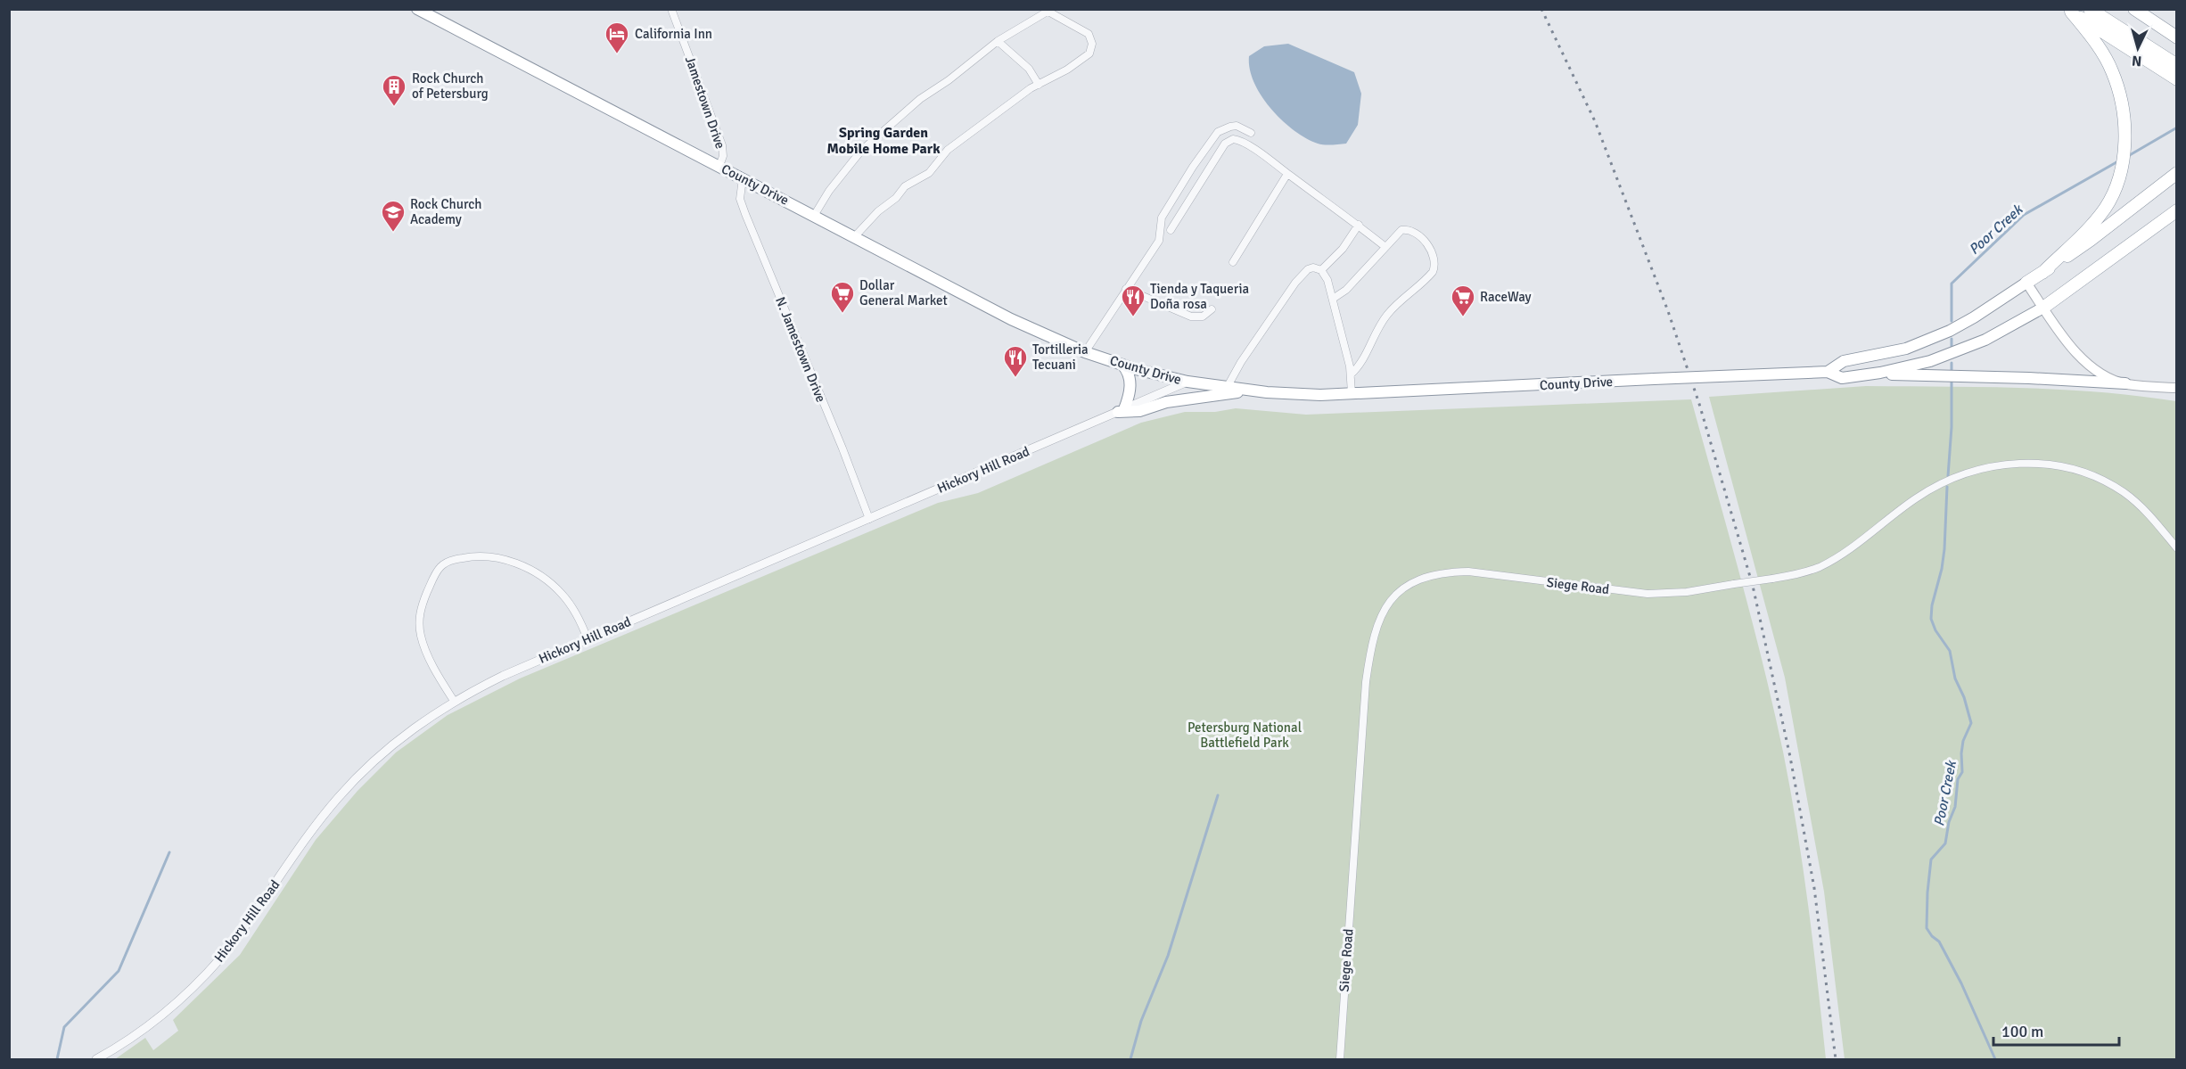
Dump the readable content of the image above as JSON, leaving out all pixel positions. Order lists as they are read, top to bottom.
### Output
{
  "streets": {
    "highway": ["County Drive"],
    "street": [
      "Jamestown Drive",
      "N. Jamestown Drive",
      "Hickory Hill Road",
      "Siege Road"
    ]
  },
  "crossings": [
    ["Jamestown Drive", "County Drive"],
    ["County Drive", "N. Jamestown Drive"],
    ["County Drive", "Hickory Hill Road"],
    ["N. Jamestown Drive", "Hickory Hill Road"]
  ],
  "districts": ["Spring Garden Mobile Home Park"],
  "water": ["Poor Creek"],
  "parks": ["Petersburg National Battlefield Park"],
  "places": {
    "hotel": ["California Inn"],
    "building": ["Rock Church of Petersburg"],
    "school or university": ["Rock Church Academy"],
    "supermarket": ["Dollar General Market", "RaceWay"],
    "restaurant": ["Tienda y Taqueria Doña rosa", "Tortilleria Tecuani"]
  },
  "scale_bar": "100 m",
  "north": "bottom"
}
